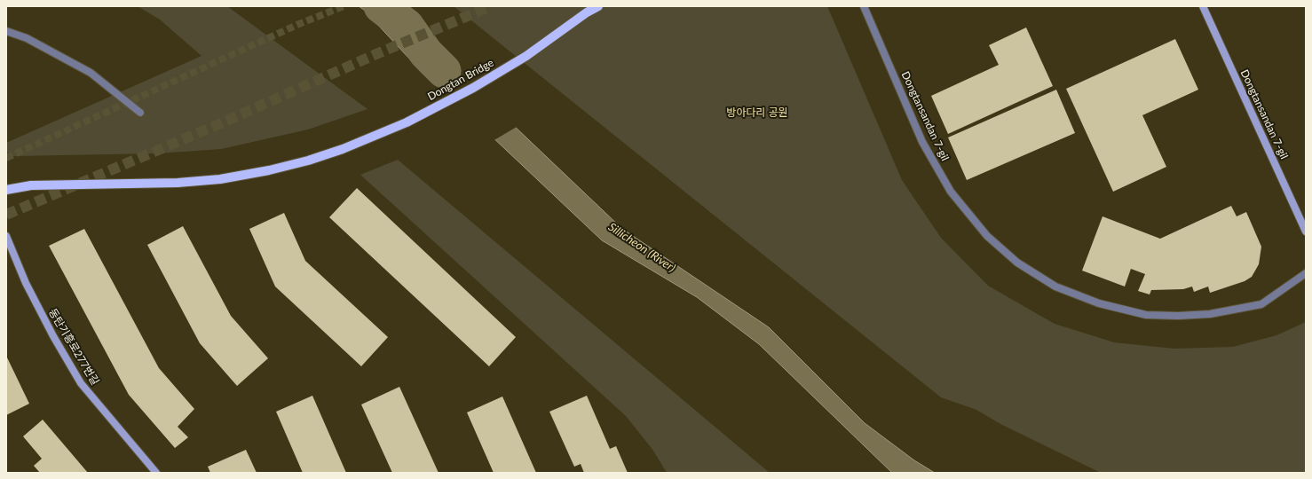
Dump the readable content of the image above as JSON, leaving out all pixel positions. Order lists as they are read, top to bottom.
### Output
{
  "streets": {
    "main road": ["Dongtan Bridge"],
    "street": ["Dongtansandan 7-gil", "동탄기흥로277번길"]
  },
  "water": ["Sillicheon (River)"],
  "parks": ["방아다리 공원"]
}
